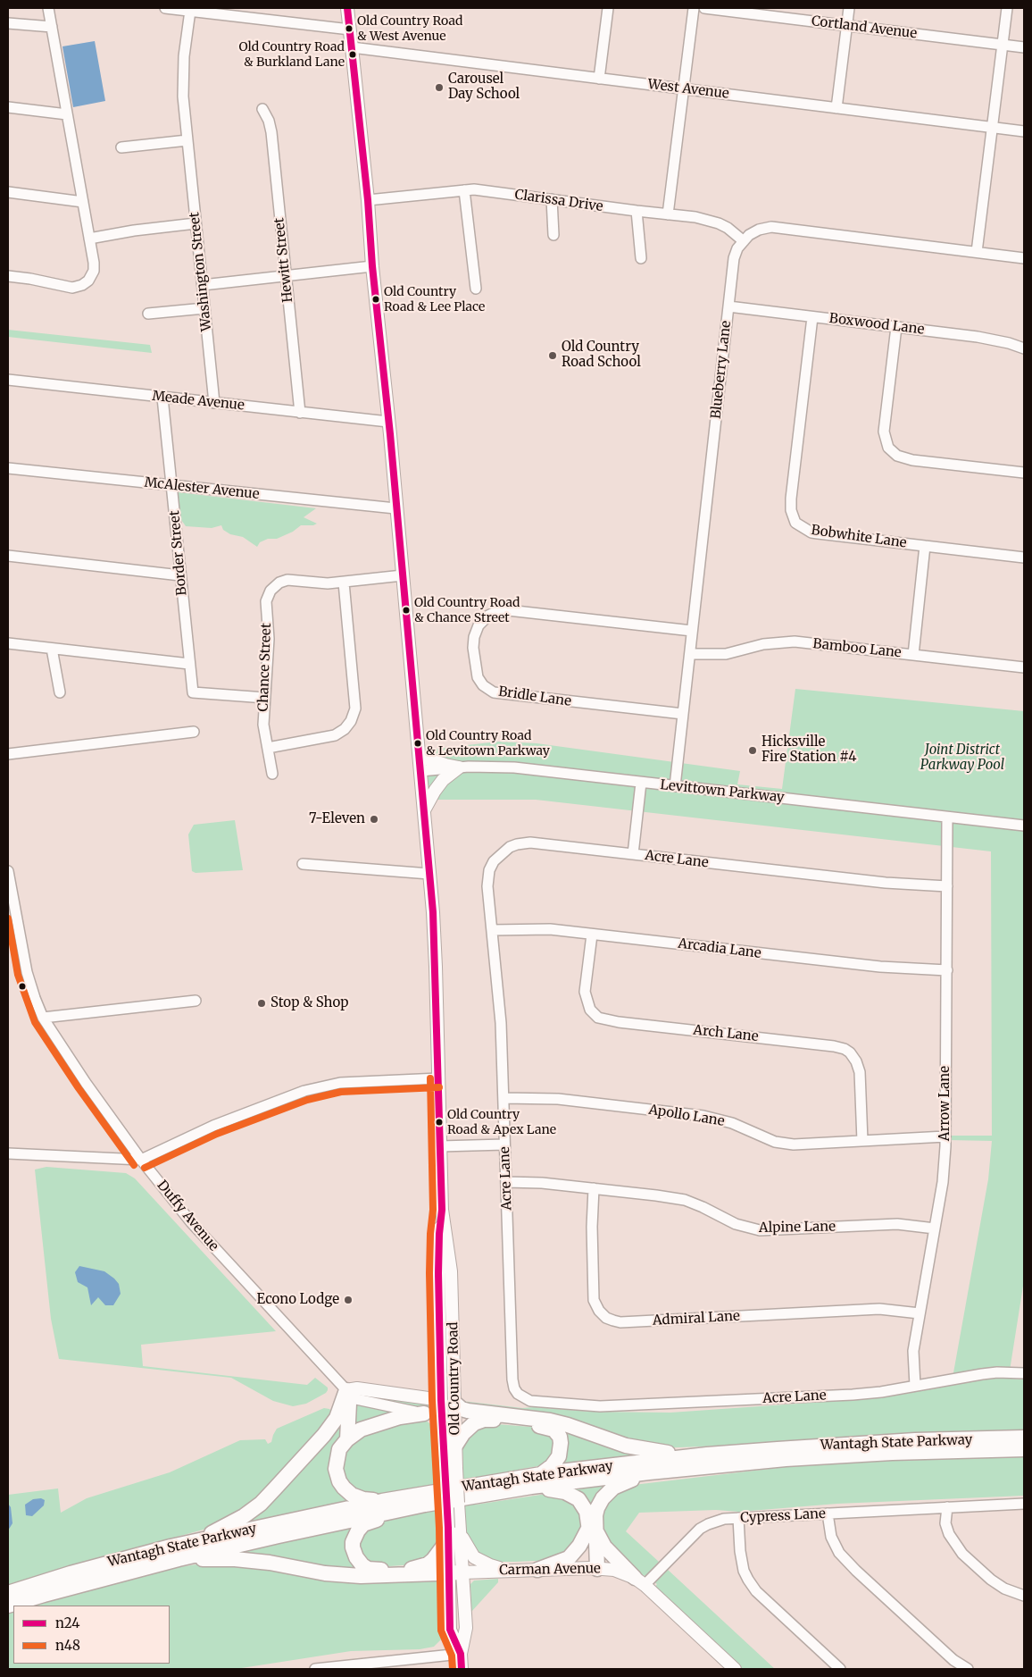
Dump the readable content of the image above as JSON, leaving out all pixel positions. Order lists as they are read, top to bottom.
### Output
{
  "streets": {
    "highway": ["Wantagh State Parkway"],
    "main road": ["Duffy Avenue", "Old Country Road", "Carman Avenue"],
    "street": [
      "Cortland Avenue",
      "West Avenue",
      "Clarissa Drive",
      "Hewitt Street",
      "Washington Street",
      "Boxwood Lane",
      "Blueberry Lane",
      "Meade Avenue",
      "McAlester Avenue",
      "Bobwhite Lane",
      "Border Street",
      "Bamboo Lane",
      "Chance Street",
      "Bridle Lane",
      "Levittown Parkway",
      "Acre Lane",
      "Arcadia Lane",
      "Arch Lane",
      "Arrow Lane",
      "Apollo Lane",
      "Alpine Lane",
      "Admiral Lane",
      "Cypress Lane"
    ]
  },
  "crossings": [
    ["West Avenue", "Old Country Road"],
    ["Clarissa Drive", "Blueberry Lane"],
    ["Clarissa Drive", "Old Country Road"],
    ["Hewitt Street", "Meade Avenue"],
    ["Washington Street", "Meade Avenue"],
    ["Boxwood Lane", "Blueberry Lane"],
    ["Boxwood Lane", "Bobwhite Lane"],
    ["Blueberry Lane", "Bamboo Lane"],
    ["Blueberry Lane", "Bridle Lane"],
    ["Blueberry Lane", "Levittown Parkway"],
    ["Meade Avenue", "Border Street"],
    ["Meade Avenue", "Old Country Road"],
    ["McAlester Avenue", "Border Street"],
    ["McAlester Avenue", "Old Country Road"],
    ["Border Street", "Chance Street"],
    ["Chance Street", "Old Country Road"],
    ["Levittown Parkway", "Arrow Lane"],
    ["Levittown Parkway", "Old Country Road"],
    ["Acre Lane", "Arcadia Lane"],
    ["Acre Lane", "Arrow Lane"],
    ["Acre Lane", "Apollo Lane"],
    ["Acre Lane", "Alpine Lane"],
    ["Arcadia Lane", "Arch Lane"],
    ["Arcadia Lane", "Arrow Lane"],
    ["Arch Lane", "Apollo Lane"],
    ["Arrow Lane", "Apollo Lane"],
    ["Arrow Lane", "Alpine Lane"],
    ["Arrow Lane", "Admiral Lane"],
    ["Duffy Avenue", "Old Country Road"],
    ["Alpine Lane", "Admiral Lane"],
    ["Old Country Road", "Carman Avenue"],
    ["Cypress Lane", "Carman Avenue"]
  ],
  "parks": ["Joint District Parkway Pool"],
  "places": [
    "Old Country Road & West Avenue",
    "Old Country Road & Burkland Lane",
    "Carousel Day School",
    "Old Country Road & Lee Place",
    "Old Country Road School",
    "Old Country Road & Chance Street",
    "Old Country Road & Levitown Parkway",
    "Hicksville Fire Station #4",
    "7-Eleven",
    "Stop & Shop",
    "Old Country Road & Apex Lane",
    "Econo Lodge"
  ],
  "lines": ["transit line n24", "transit line n48"],
  "legend": ["n24", "n48"]
}
